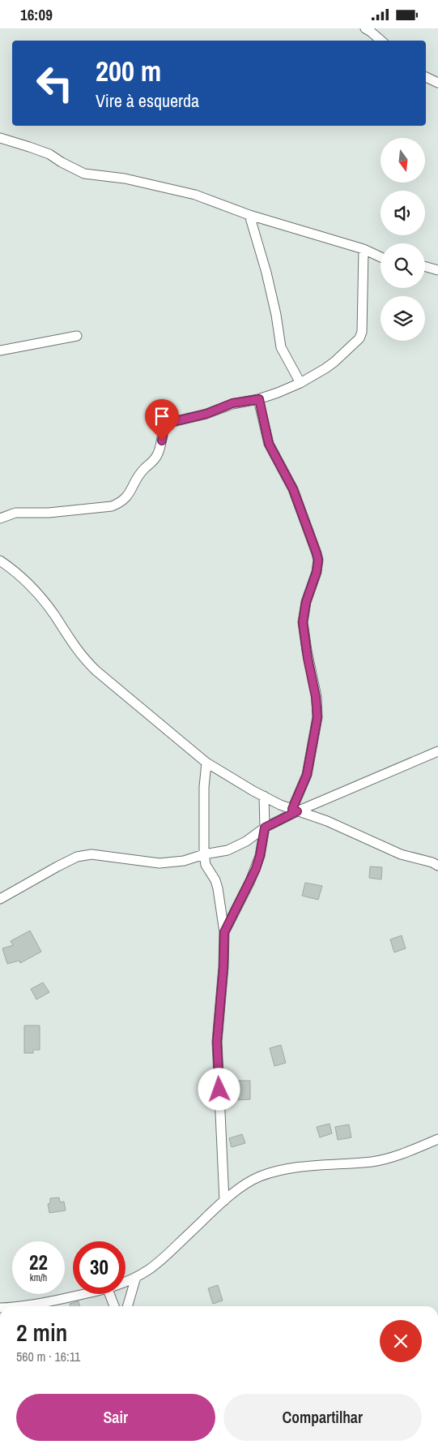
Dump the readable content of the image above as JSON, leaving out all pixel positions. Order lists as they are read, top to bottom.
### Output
{
  "north": "bottom",
  "page": {
    "status": "16:09",
    "turn": ["200 m", "Vire à esquerda"],
    "speed": "22 km/h",
    "limit": "30",
    "heading": ["2 min", "560 m · 16:11"],
    "buttons": ["Sair", "Compartilhar"]
  }
}
